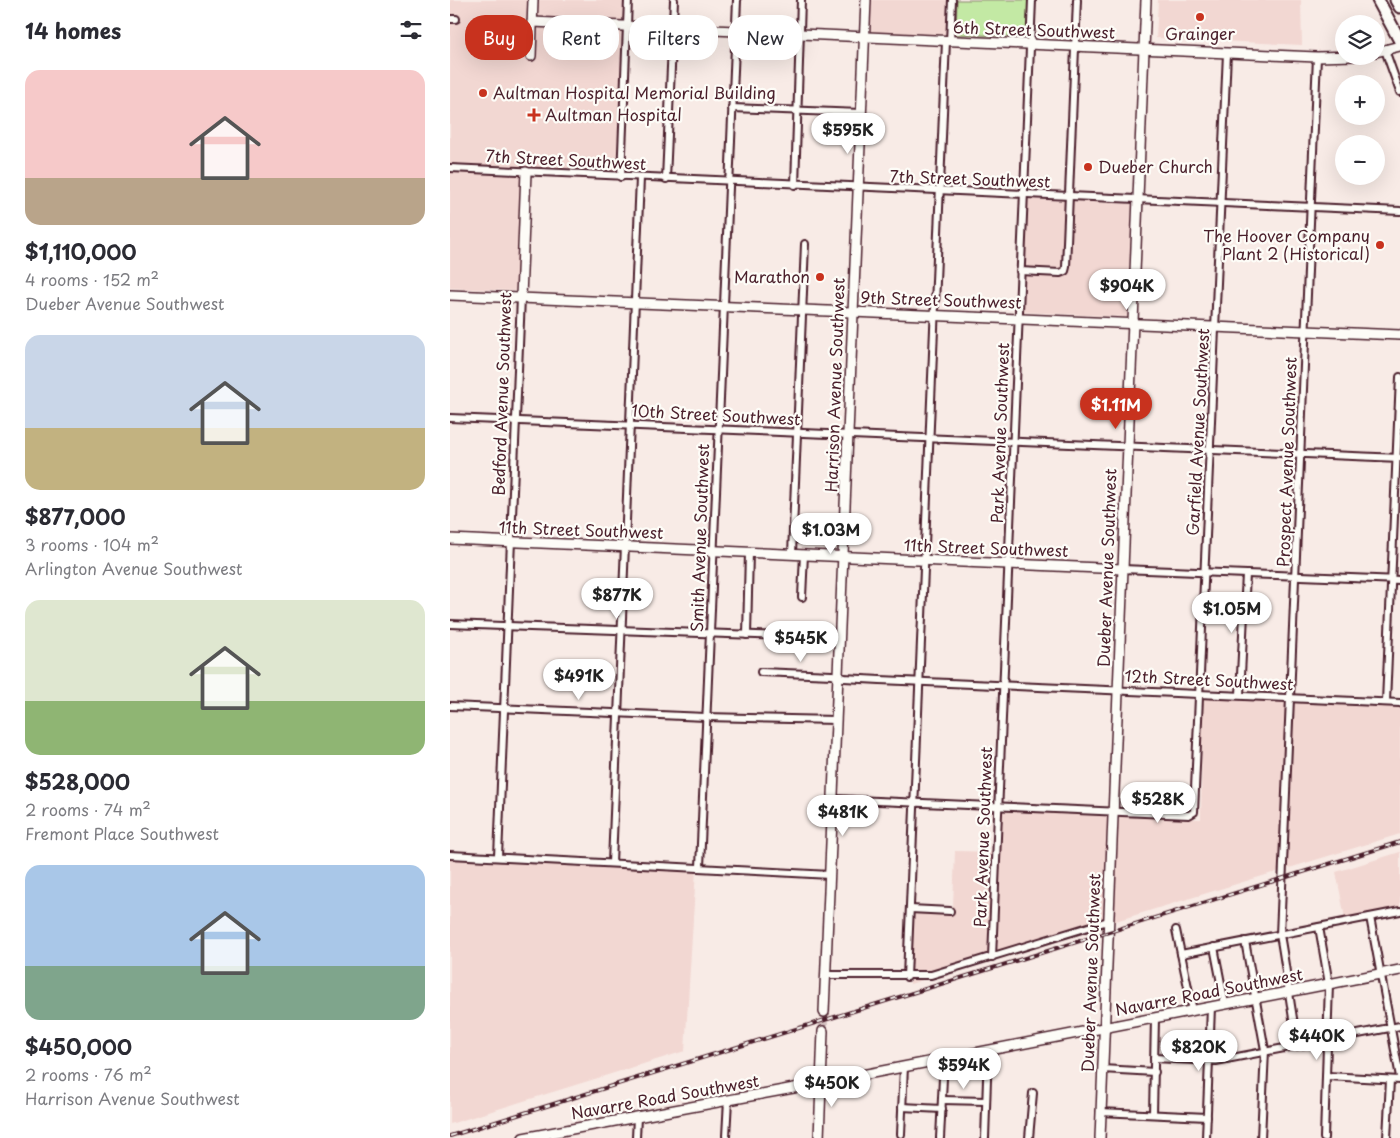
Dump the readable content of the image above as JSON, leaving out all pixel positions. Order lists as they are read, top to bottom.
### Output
{
  "streets": {
    "street": [
      "6th Street Southwest",
      "7th Street Southwest",
      "9th Street Southwest",
      "Harrison Avenue Southwest",
      "Bedford Avenue Southwest",
      "10th Street Southwest",
      "Garfield Avenue Southwest",
      "Park Avenue Southwest",
      "Prospect Avenue Southwest",
      "11th Street Southwest",
      "Smith Avenue Southwest",
      "Dueber Avenue Southwest",
      "12th Street Southwest",
      "Navarre Road Southwest"
    ]
  },
  "crossings": [
    ["6th Street Southwest", "Harrison Avenue Southwest"],
    ["6th Street Southwest", "Garfield Avenue Southwest"],
    ["6th Street Southwest", "Park Avenue Southwest"],
    ["6th Street Southwest", "Prospect Avenue Southwest"],
    ["6th Street Southwest", "Dueber Avenue Southwest"],
    ["7th Street Southwest", "Harrison Avenue Southwest"],
    ["7th Street Southwest", "Bedford Avenue Southwest"],
    ["7th Street Southwest", "Garfield Avenue Southwest"],
    ["7th Street Southwest", "Park Avenue Southwest"],
    ["7th Street Southwest", "Prospect Avenue Southwest"],
    ["7th Street Southwest", "Smith Avenue Southwest"],
    ["7th Street Southwest", "Dueber Avenue Southwest"],
    ["9th Street Southwest", "Harrison Avenue Southwest"],
    ["9th Street Southwest", "Bedford Avenue Southwest"],
    ["9th Street Southwest", "Garfield Avenue Southwest"],
    ["9th Street Southwest", "Park Avenue Southwest"],
    ["9th Street Southwest", "Prospect Avenue Southwest"],
    ["9th Street Southwest", "Smith Avenue Southwest"],
    ["9th Street Southwest", "Dueber Avenue Southwest"],
    ["Harrison Avenue Southwest", "10th Street Southwest"],
    ["Harrison Avenue Southwest", "11th Street Southwest"],
    ["Harrison Avenue Southwest", "12th Street Southwest"],
    ["Bedford Avenue Southwest", "10th Street Southwest"],
    ["Bedford Avenue Southwest", "11th Street Southwest"],
    ["10th Street Southwest", "Garfield Avenue Southwest"],
    ["10th Street Southwest", "Park Avenue Southwest"],
    ["10th Street Southwest", "Prospect Avenue Southwest"],
    ["10th Street Southwest", "Smith Avenue Southwest"],
    ["10th Street Southwest", "Dueber Avenue Southwest"],
    ["Garfield Avenue Southwest", "11th Street Southwest"],
    ["Garfield Avenue Southwest", "Dueber Avenue Southwest"],
    ["Garfield Avenue Southwest", "12th Street Southwest"],
    ["Park Avenue Southwest", "11th Street Southwest"],
    ["Park Avenue Southwest", "12th Street Southwest"],
    ["Prospect Avenue Southwest", "11th Street Southwest"],
    ["Prospect Avenue Southwest", "12th Street Southwest"],
    ["Prospect Avenue Southwest", "Navarre Road Southwest"],
    ["11th Street Southwest", "Smith Avenue Southwest"],
    ["11th Street Southwest", "Dueber Avenue Southwest"],
    ["Dueber Avenue Southwest", "12th Street Southwest"],
    ["Dueber Avenue Southwest", "Navarre Road Southwest"]
  ],
  "places": {
    "other": [
      "Grainger",
      "Aultman Hospital Memorial Building",
      "Dueber Church",
      "The Hoover Company Plant 2 (Historical)",
      "Marathon"
    ],
    "health": ["Aultman Hospital"]
  },
  "page": {
    "heading": "14 homes",
    "map_buttons": ["+", "−"],
    "chip": [
      "Buy",
      "Rent",
      "Filters",
      "New"
    ],
    "list": [
      {
        "name": "$1,110,000",
        "note": "4 rooms · 152 m² · Dueber Avenue Southwest"
      },
      {
        "name": "$877,000",
        "note": "3 rooms · 104 m² · Arlington Avenue Southwest"
      },
      {
        "name": "$528,000",
        "note": "2 rooms · 74 m² · Fremont Place Southwest"
      },
      {
        "name": "$450,000",
        "note": "2 rooms · 76 m² · Harrison Avenue Southwest"
      }
    ],
    "price": [
      "$595K",
      "$904K",
      "$1.11M",
      "$1.03M",
      "$877K",
      "$1.05M",
      "$545K",
      "$491K",
      "$528K",
      "$481K",
      "$440K",
      "$820K",
      "$594K",
      "$450K"
    ]
  }
}
